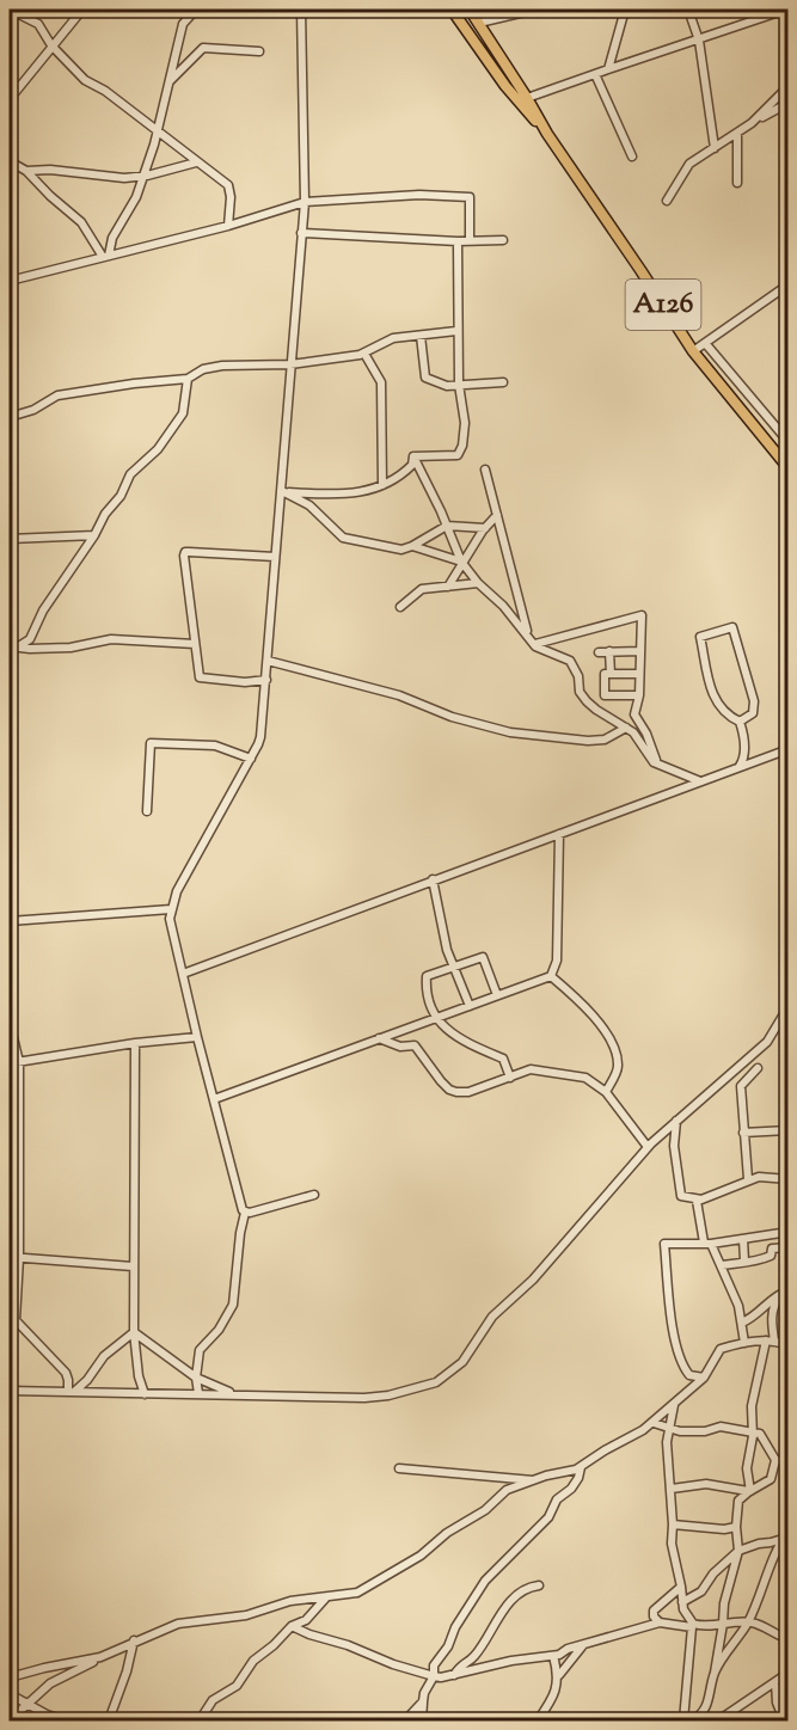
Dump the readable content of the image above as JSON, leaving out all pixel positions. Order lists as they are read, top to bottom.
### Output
{
  "streets": {
    "highway": ["A126"]
  }
}
